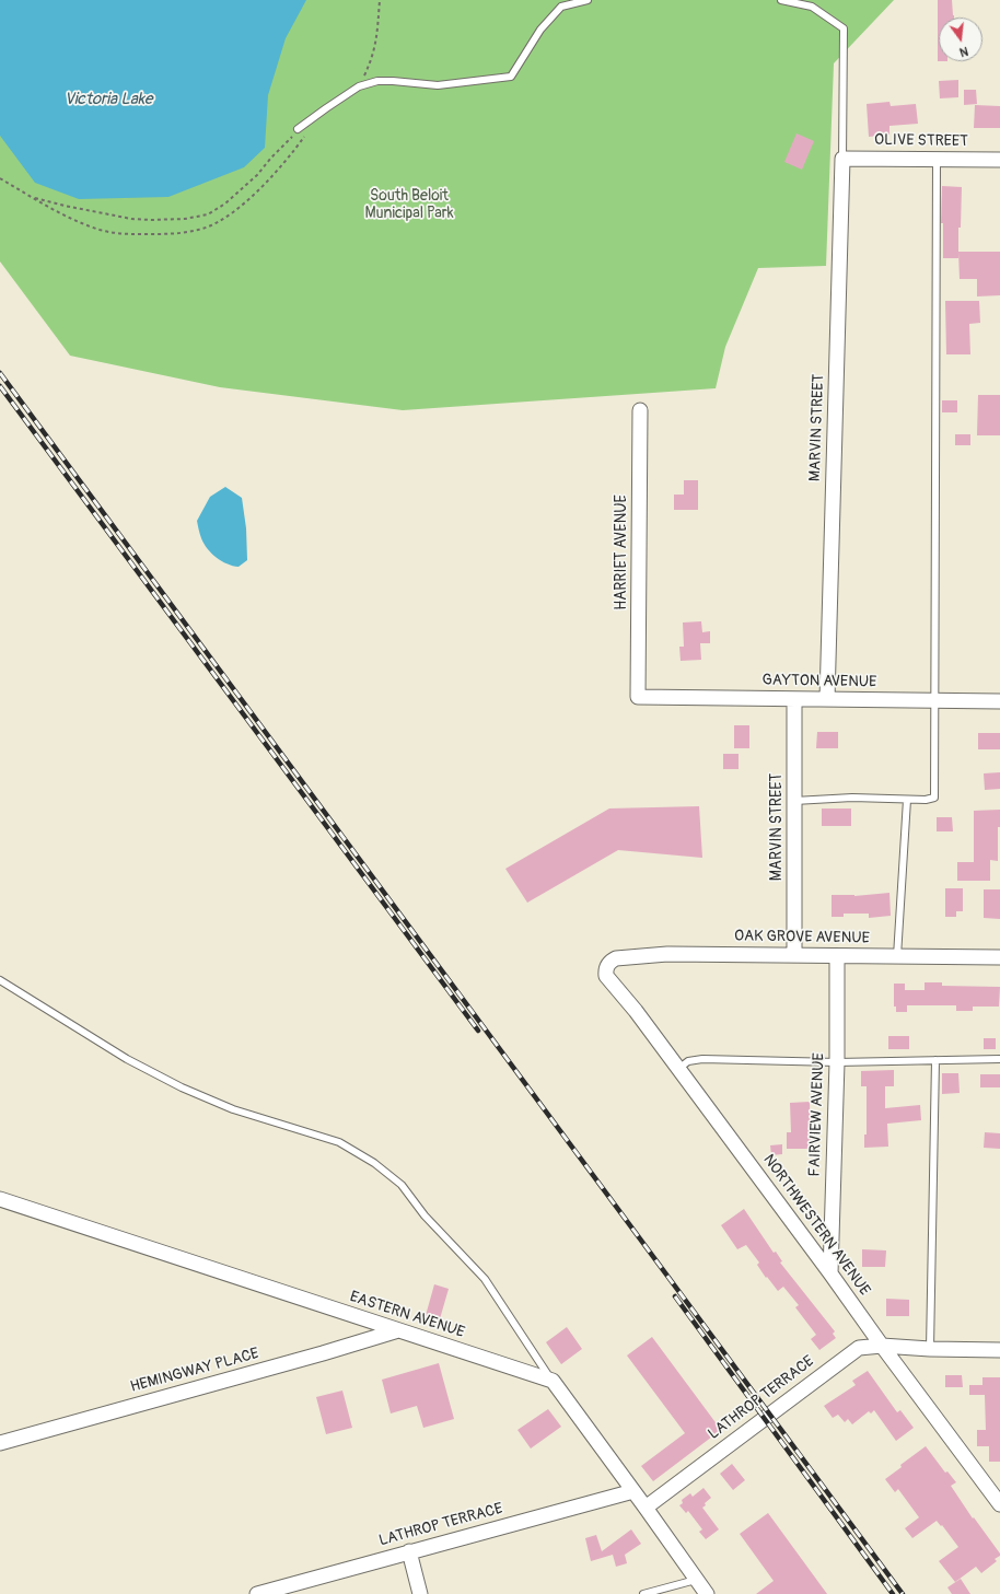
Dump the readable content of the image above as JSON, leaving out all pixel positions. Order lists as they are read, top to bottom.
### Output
{
  "streets": {
    "street": [
      "OLIVE STREET",
      "MARVIN STREET",
      "HARRIET AVENUE",
      "GAYTON AVENUE",
      "OAK GROVE AVENUE",
      "FAIRVIEW AVENUE",
      "NORTHWESTERN AVENUE",
      "EASTERN AVENUE",
      "HEMINGWAY PLACE",
      "LATHROP TERRACE"
    ]
  },
  "crossings": [
    ["OLIVE STREET", "MARVIN STREET"],
    ["MARVIN STREET", "GAYTON AVENUE"],
    ["MARVIN STREET", "OAK GROVE AVENUE"],
    ["HARRIET AVENUE", "GAYTON AVENUE"],
    ["OAK GROVE AVENUE", "FAIRVIEW AVENUE"],
    ["OAK GROVE AVENUE", "NORTHWESTERN AVENUE"],
    ["FAIRVIEW AVENUE", "NORTHWESTERN AVENUE"],
    ["NORTHWESTERN AVENUE", "LATHROP TERRACE"],
    ["EASTERN AVENUE", "HEMINGWAY PLACE"]
  ],
  "water": ["Victoria Lake"],
  "parks": ["South Beloit Municipal Park"],
  "north": "bottom"
}
